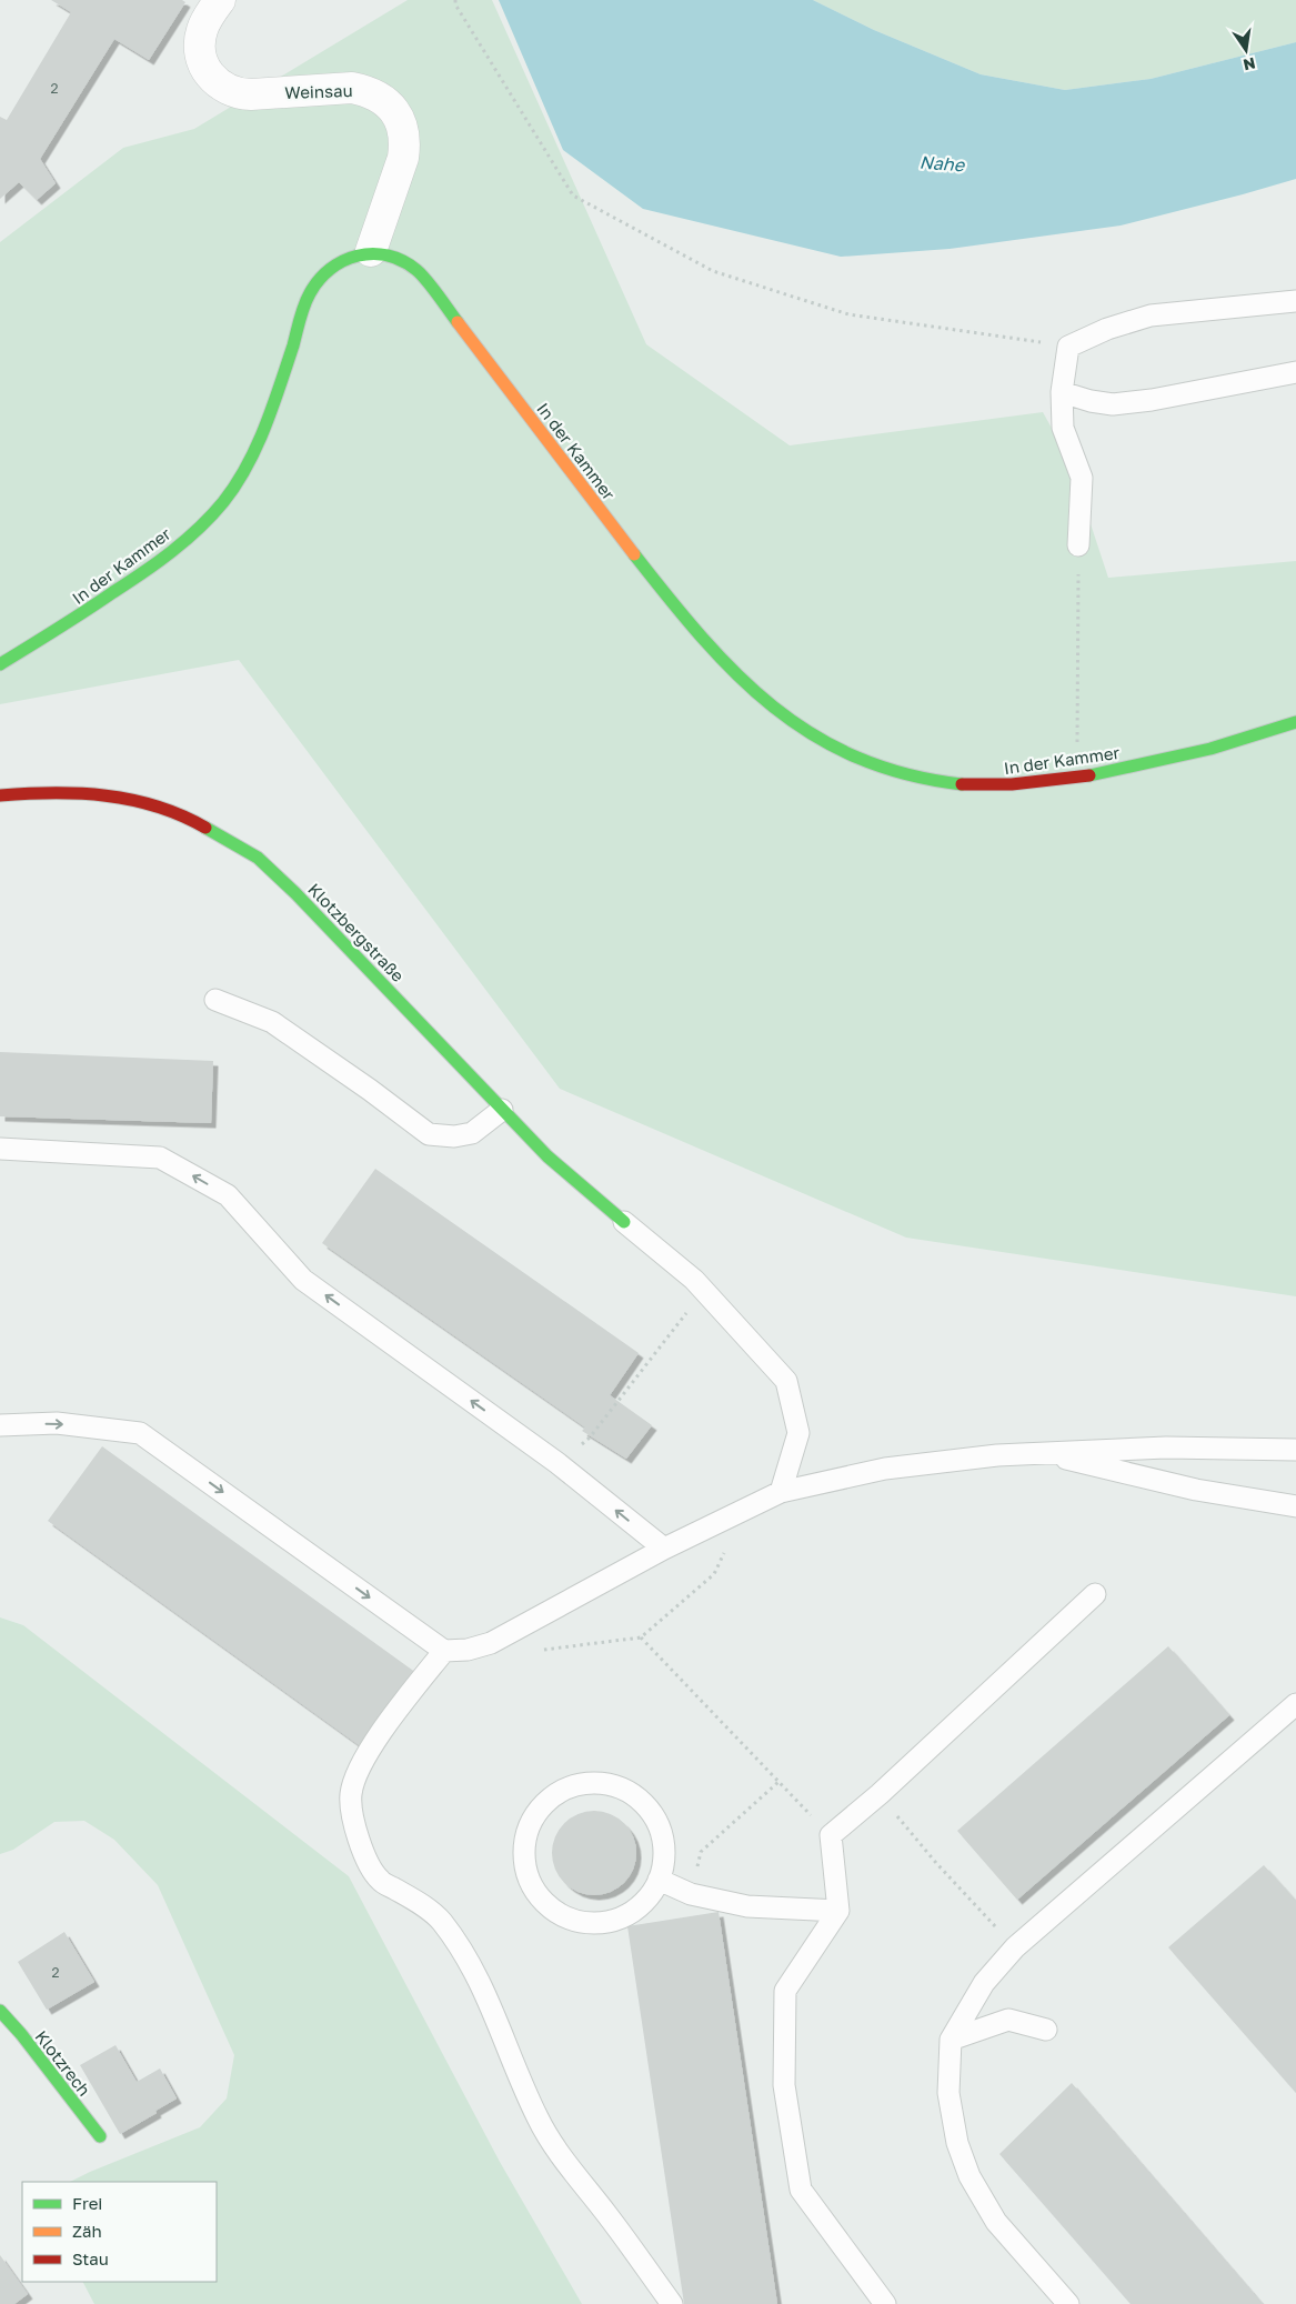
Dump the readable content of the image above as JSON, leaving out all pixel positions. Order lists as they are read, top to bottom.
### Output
{
  "streets": {
    "street": [
      "Weinsau",
      "In der Kammer",
      "Klotzbergstraße",
      "Klotzrech"
    ]
  },
  "crossings": [
    ["Weinsau", "In der Kammer"]
  ],
  "water": ["Nahe"],
  "house_numbers": ["2", "2"],
  "legend": ["Frei", "Zäh", "Stau"],
  "north": "bottom"
}
